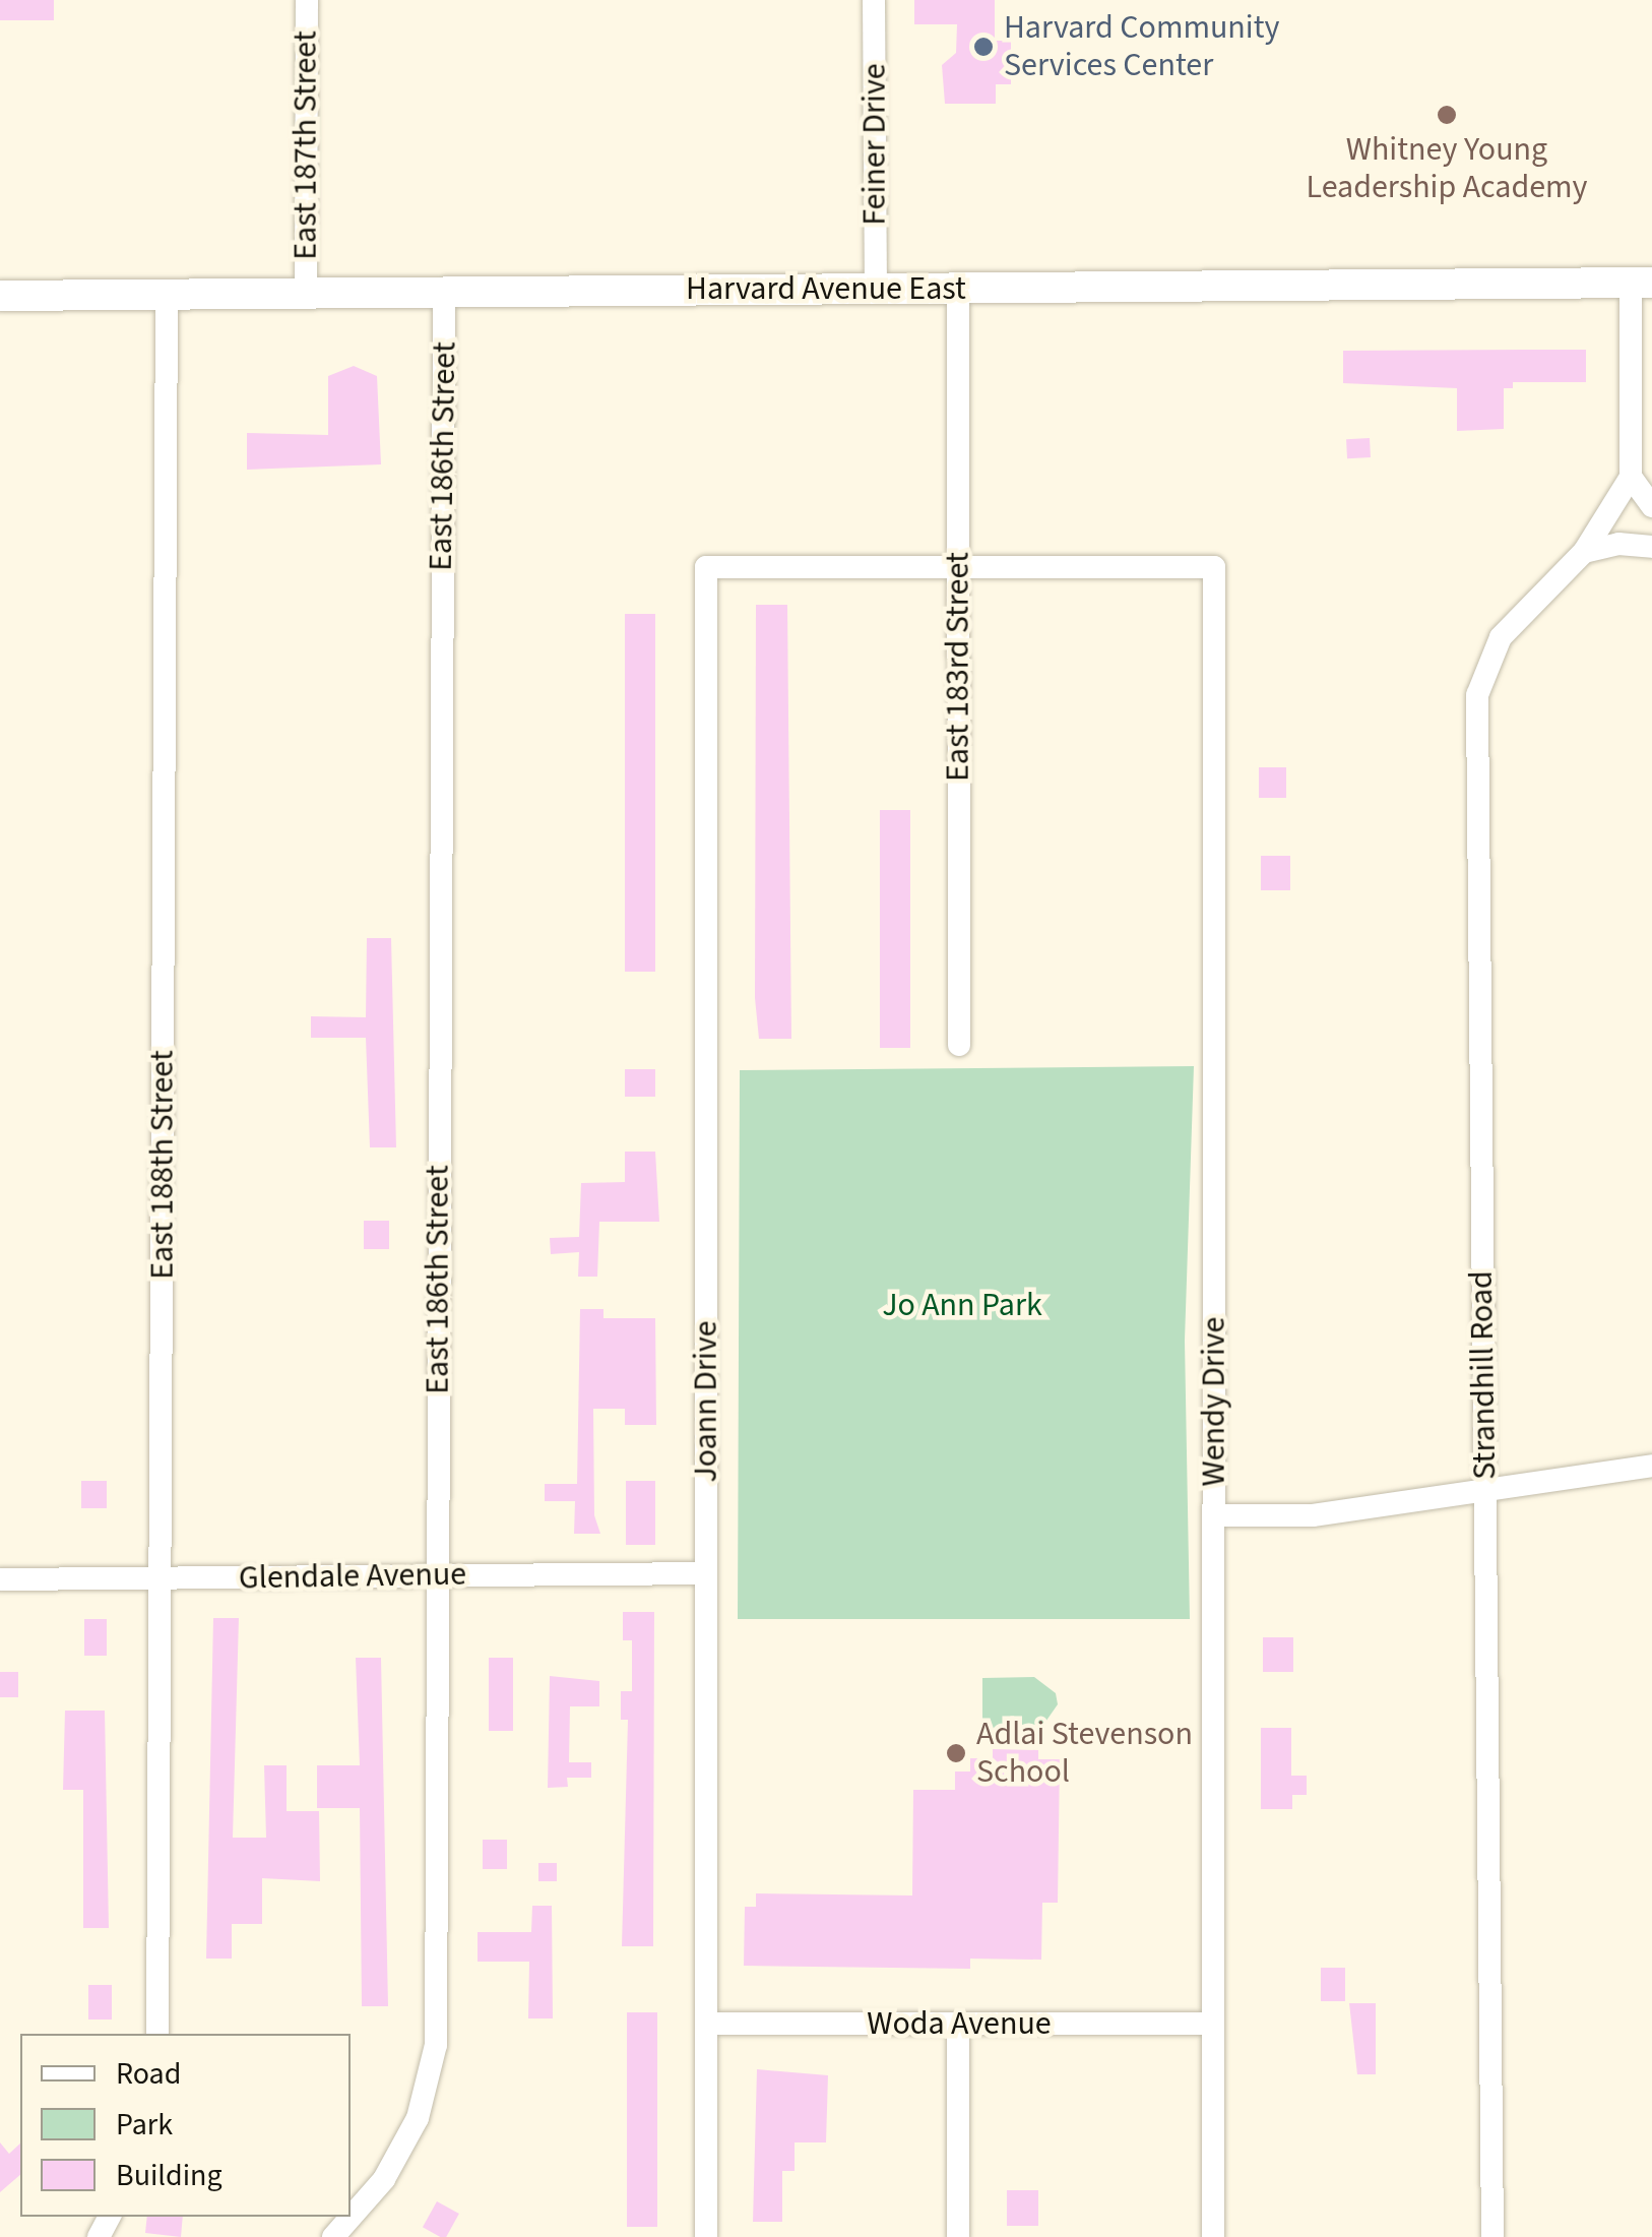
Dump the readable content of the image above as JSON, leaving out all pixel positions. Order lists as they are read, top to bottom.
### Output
{
  "streets": {
    "main road": ["Harvard Avenue East"],
    "street": [
      "Feiner Drive",
      "East 187th Street",
      "East 186th Street",
      "East 183rd Street",
      "East 188th Street",
      "Strandhill Road",
      "Joann Drive",
      "Wendy Drive",
      "Glendale Avenue",
      "Woda Avenue"
    ]
  },
  "crossings": [
    ["Feiner Drive", "Harvard Avenue East"],
    ["East 187th Street", "Harvard Avenue East"],
    ["Harvard Avenue East", "East 186th Street"],
    ["Harvard Avenue East", "East 183rd Street"],
    ["Harvard Avenue East", "East 188th Street"],
    ["East 186th Street", "Glendale Avenue"],
    ["East 183rd Street", "Joann Drive"],
    ["East 183rd Street", "Wendy Drive"],
    ["East 188th Street", "Glendale Avenue"],
    ["Joann Drive", "Wendy Drive"],
    ["Joann Drive", "Glendale Avenue"],
    ["Joann Drive", "Woda Avenue"],
    ["Wendy Drive", "Woda Avenue"]
  ],
  "parks": ["Jo Ann Park"],
  "places": ["Harvard Community Services Center", "Whitney Young Leadership Academy", "Adlai Stevenson School"],
  "legend": ["Road", "Park", "Building"]
}
